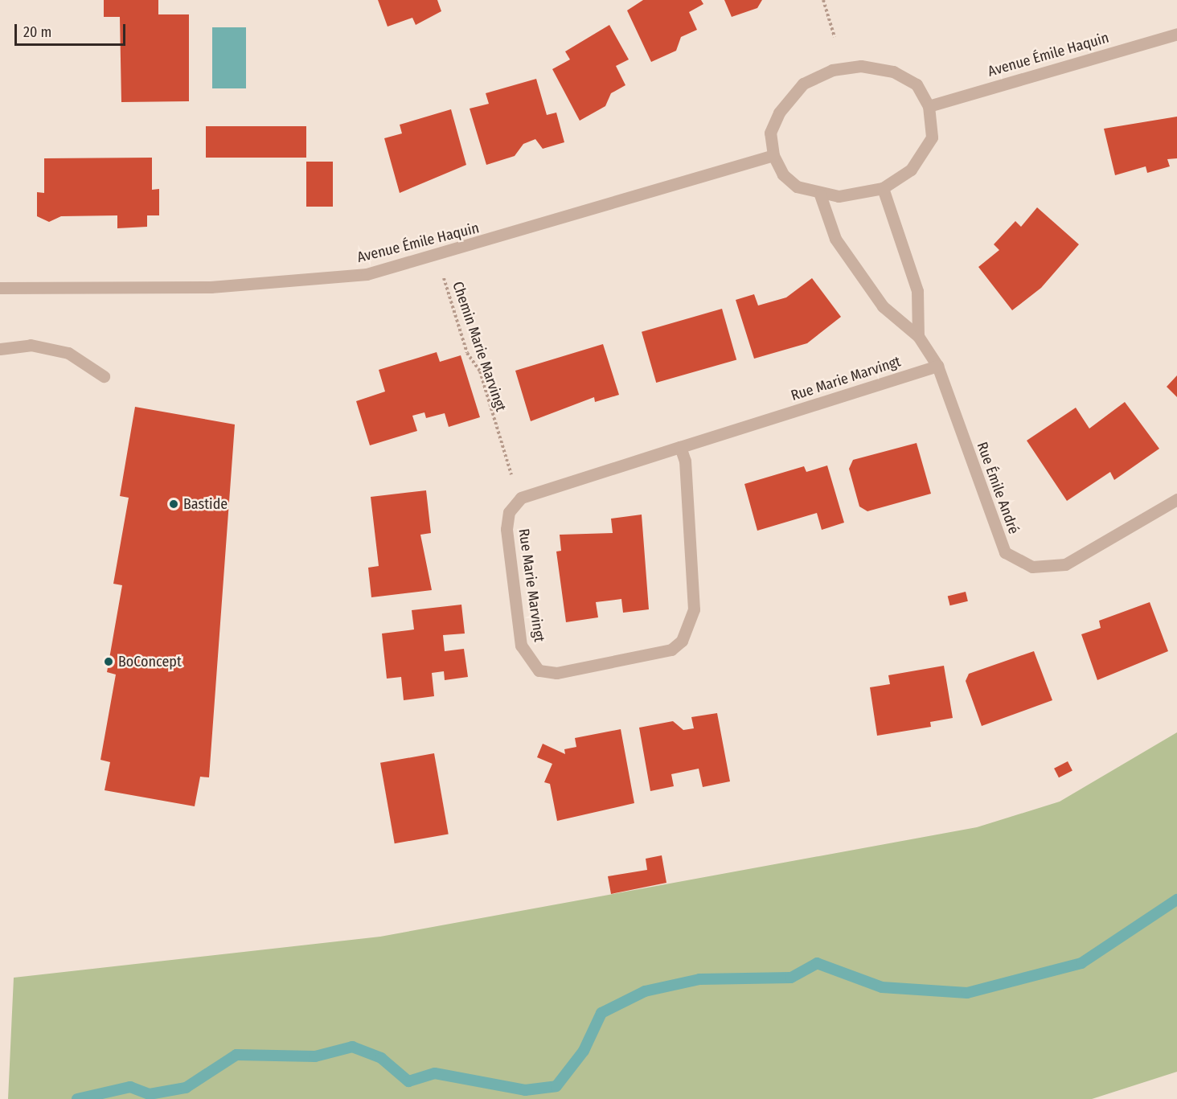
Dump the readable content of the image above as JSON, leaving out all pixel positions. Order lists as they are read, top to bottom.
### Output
{
  "streets": {
    "street": ["Avenue Émile Haquin", "Rue Marie Marvingt", "Rue Émile André"],
    "path": ["Chemin Marie Marvingt"]
  },
  "crossings": [
    ["Avenue Émile Haquin", "Chemin Marie Marvingt"],
    ["Avenue Émile Haquin", "Rue Émile André"],
    ["Chemin Marie Marvingt", "Rue Marie Marvingt"],
    ["Rue Marie Marvingt", "Rue Émile André"]
  ],
  "places": ["Bastide", "BoConcept"],
  "scale_bar": "20 m"
}
